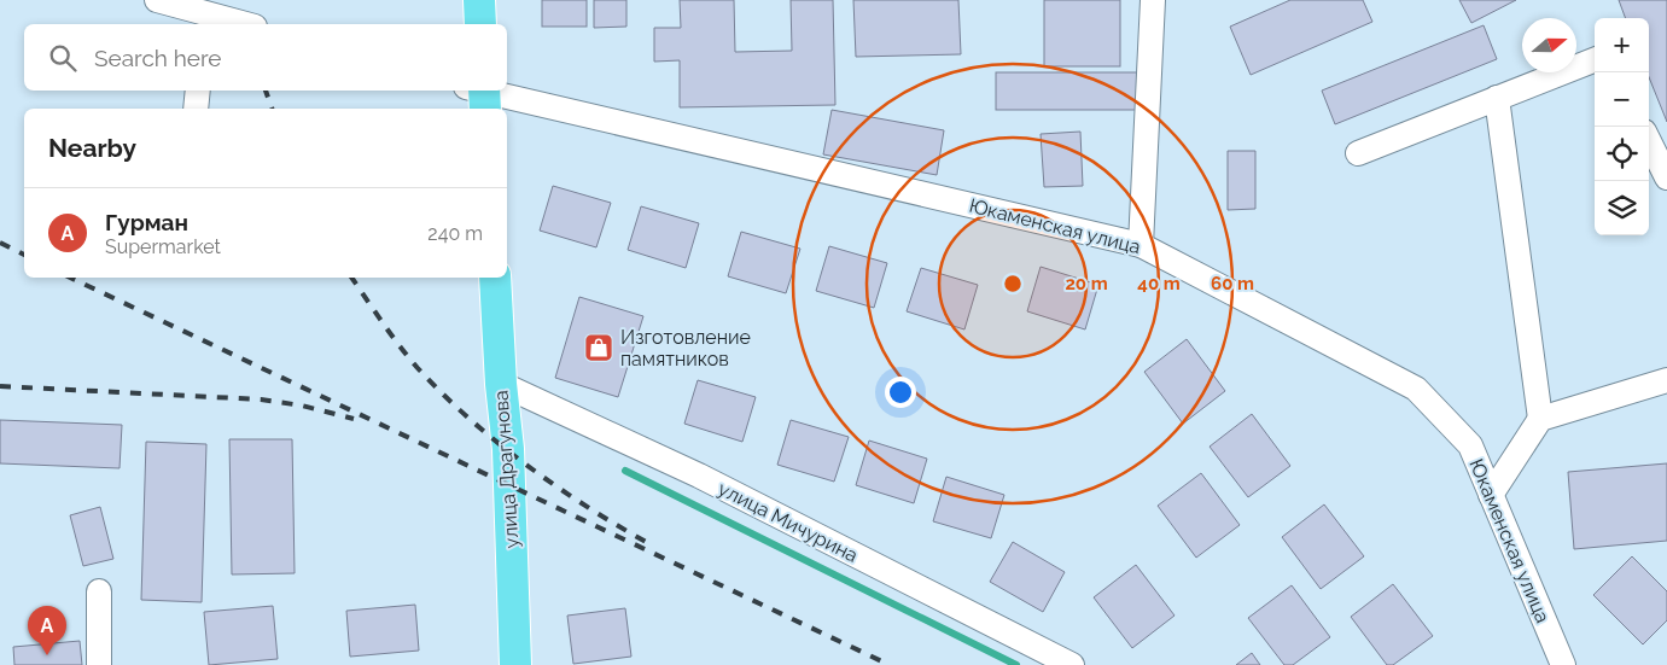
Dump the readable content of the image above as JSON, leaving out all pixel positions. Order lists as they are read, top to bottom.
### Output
{
  "streets": {
    "main road": ["улица Драгунова"],
    "street": ["Юкаменская улица", "улица Мичурина"]
  },
  "crossings": [
    ["улица Драгунова", "улица Мичурина"]
  ],
  "places": {
    "shop": ["Изготовление памятников"]
  },
  "north": "right",
  "page": {
    "map_buttons": ["+", "−"],
    "search": "Search here",
    "heading": "Nearby",
    "list": [
      {
        "mark": "A",
        "name": "Гурман",
        "note": "Supermarket",
        "value": "240 m"
      }
    ],
    "pins": "A"
  },
  "rings": ["20 m", "40 m", "60 m"]
}
